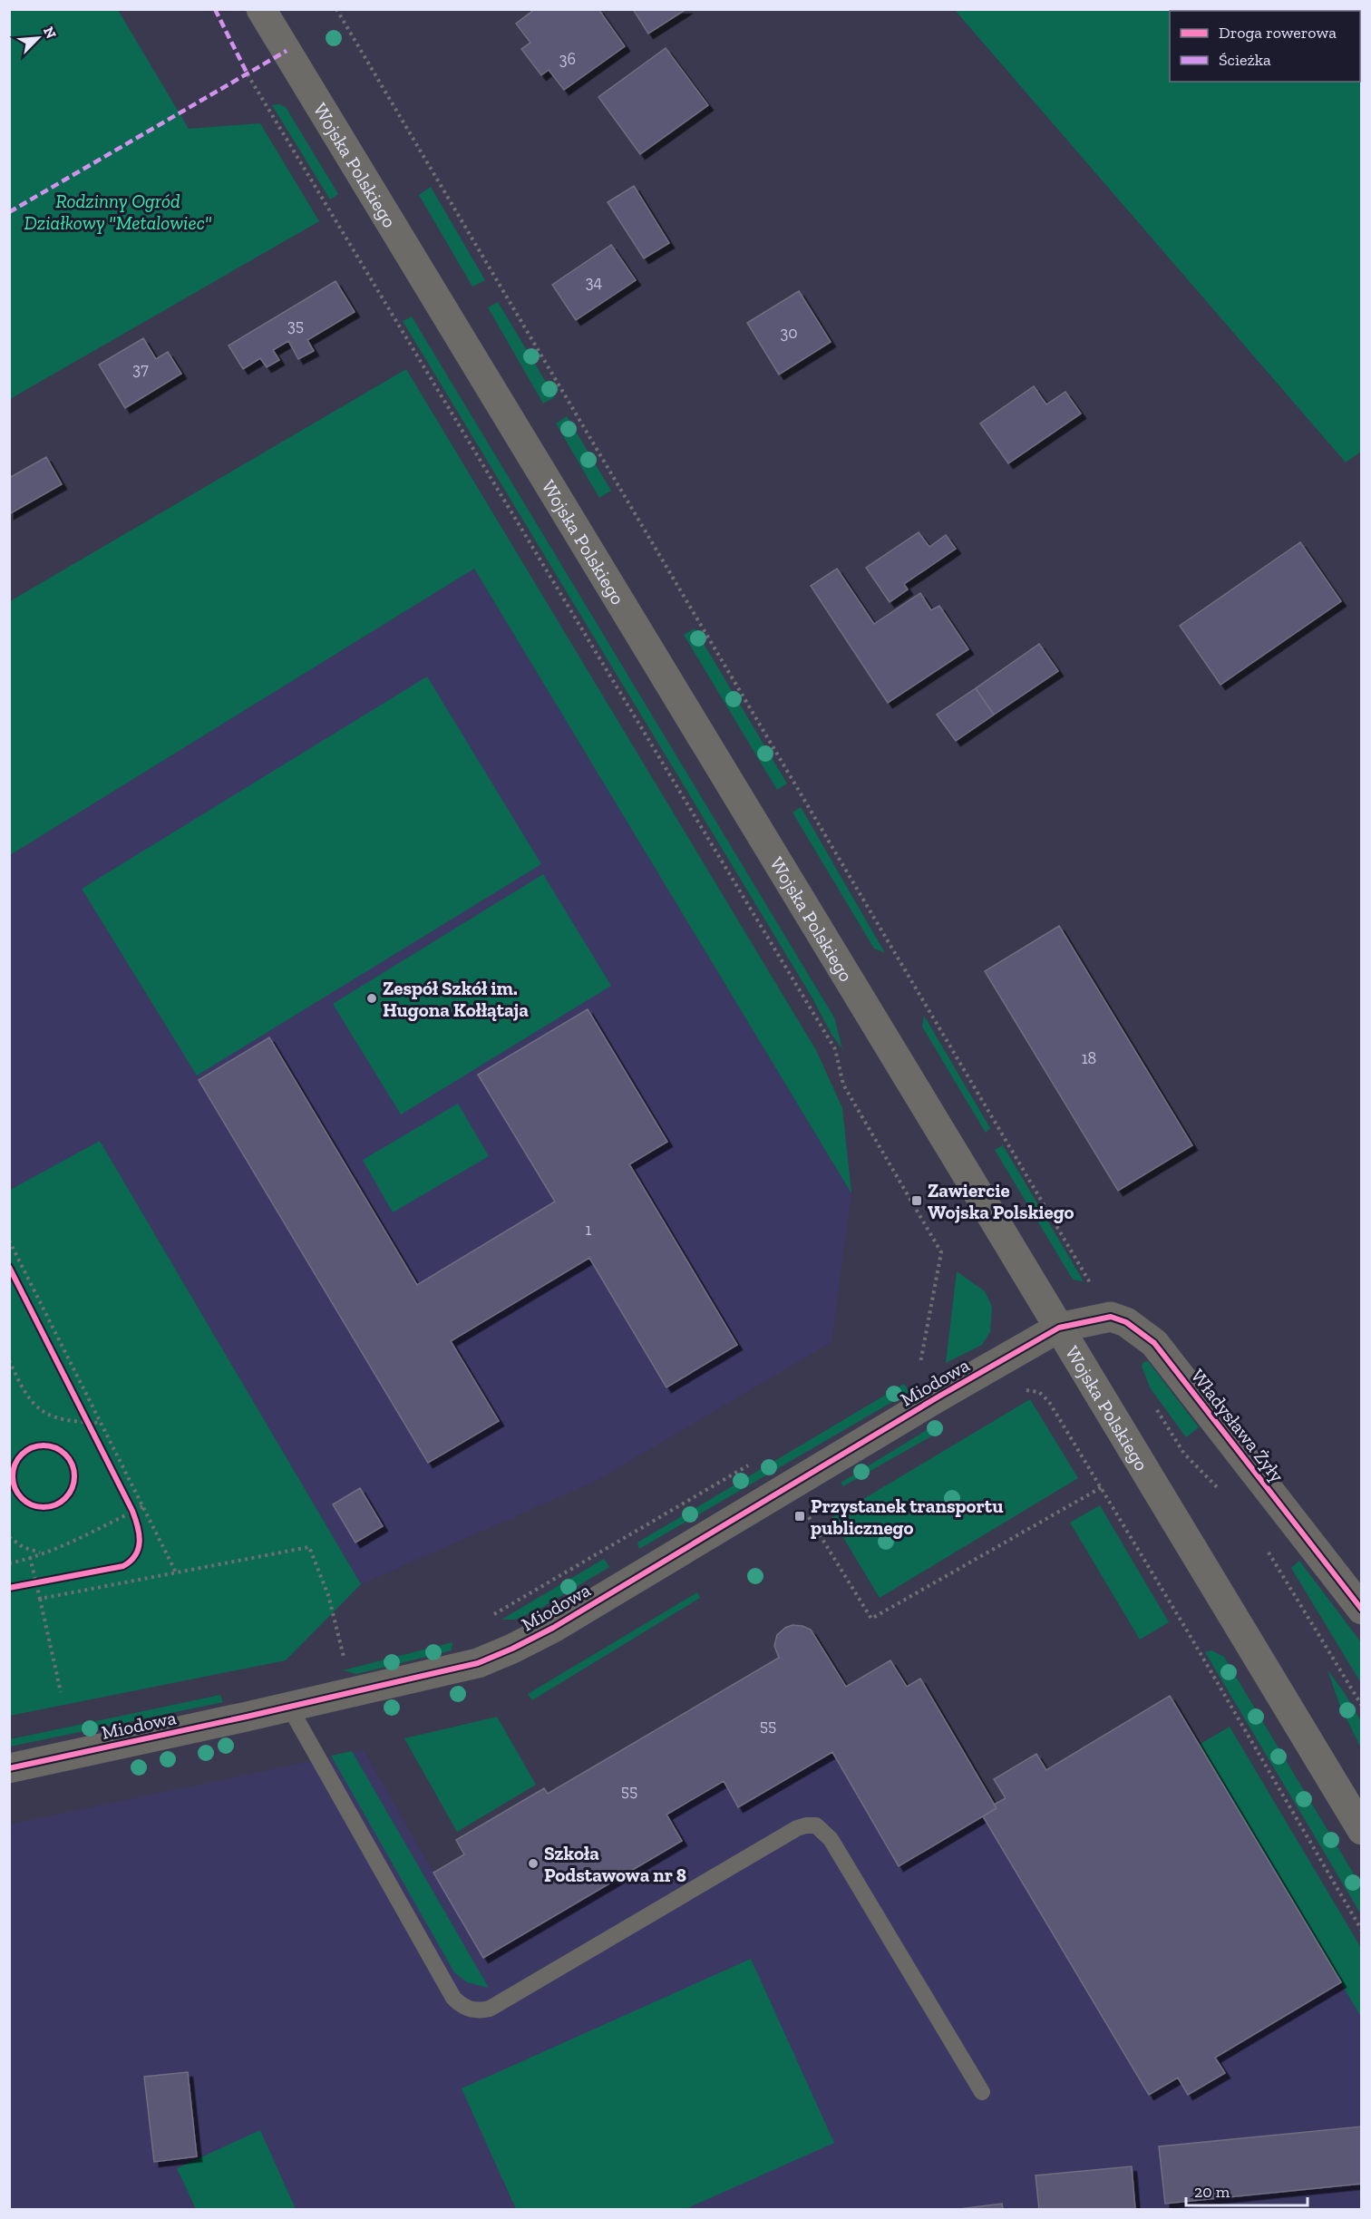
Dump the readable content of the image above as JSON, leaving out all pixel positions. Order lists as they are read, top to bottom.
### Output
{
  "streets": {
    "main road": ["Wojska Polskiego"],
    "street": ["Miodowa", "Władysława Żyły"]
  },
  "crossings": [
    ["Wojska Polskiego", "Miodowa"]
  ],
  "parks": ["Rodzinny Ogród Działkowy \"Metalowiec\""],
  "places": {
    "other": ["Zespół Szkół im. Hugona Kołłątaja", "Szkoła Podstawowa nr 8"],
    "transit": ["Zawiercie Wojska Polskiego", "Przystanek transportu publicznego"]
  },
  "house_numbers": [
    "36",
    "34",
    "35",
    "30",
    "37",
    "18",
    "1",
    "55",
    "55"
  ],
  "legend": ["Droga rowerowa", "Ścieżka"],
  "scale_bar": "20 m",
  "north": "top right"
}
